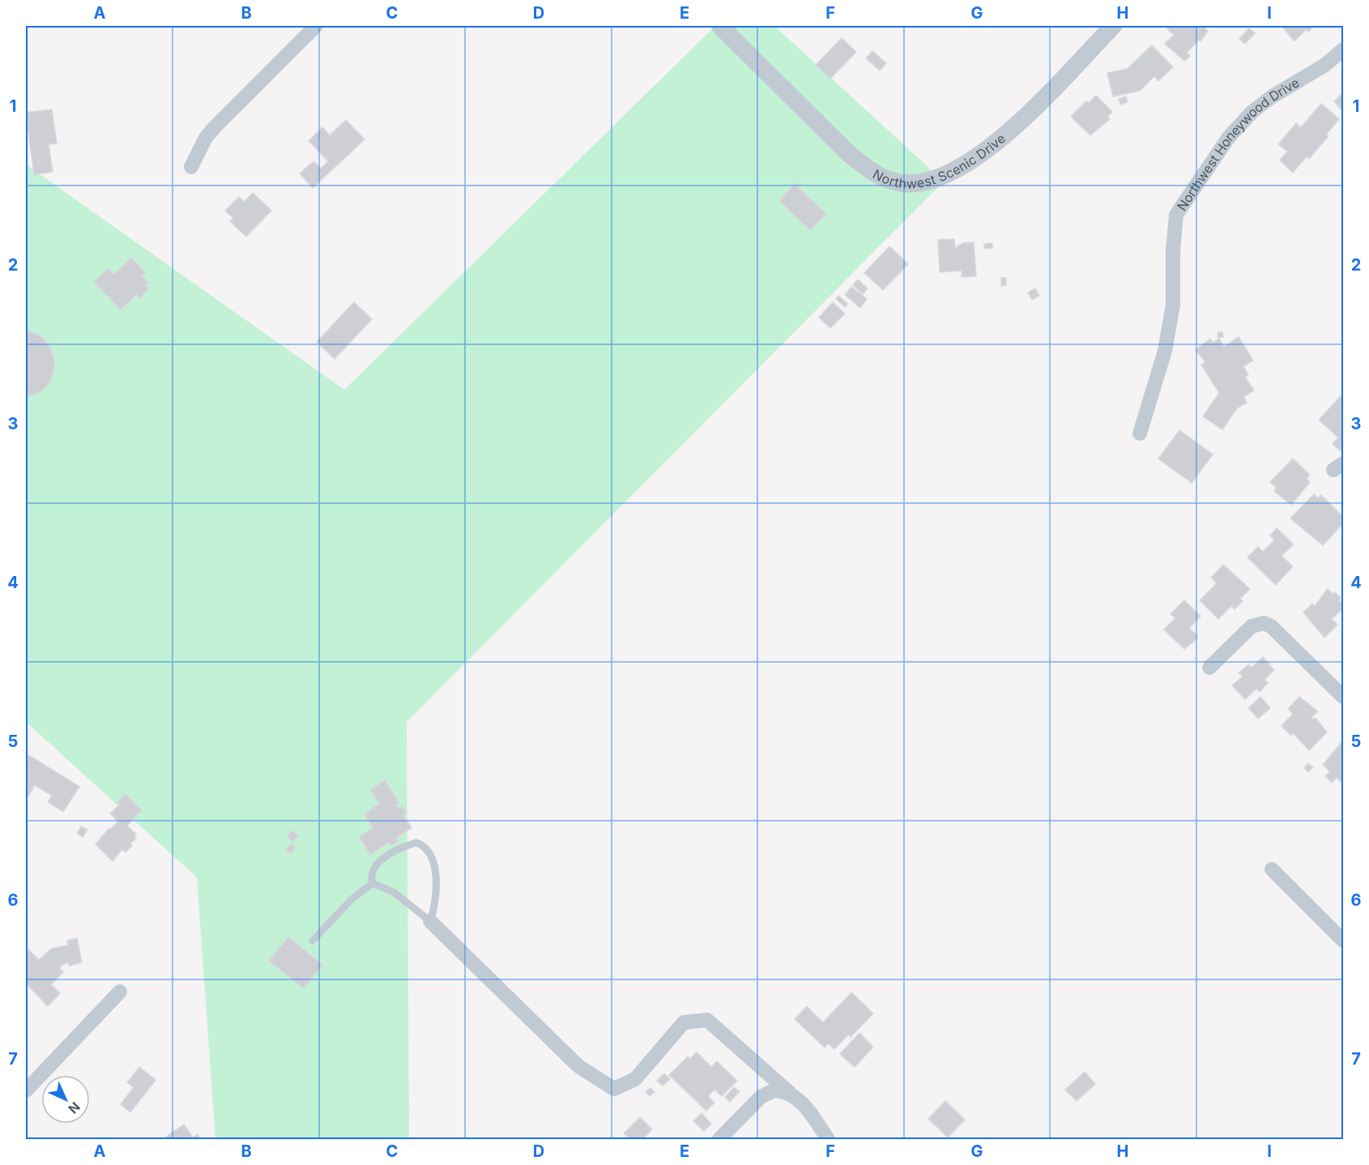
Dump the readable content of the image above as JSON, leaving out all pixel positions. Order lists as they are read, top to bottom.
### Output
{
  "streets": {
    "street": ["Northwest Honeywood Drive", "Northwest Scenic Drive"]
  },
  "north": "bottom right",
  "grid": {
    "columns": [
      "A",
      "B",
      "C",
      "D",
      "E",
      "F",
      "G",
      "H",
      "I"
    ],
    "rows": [
      "1",
      "2",
      "3",
      "4",
      "5",
      "6",
      "7"
    ]
  }
}
